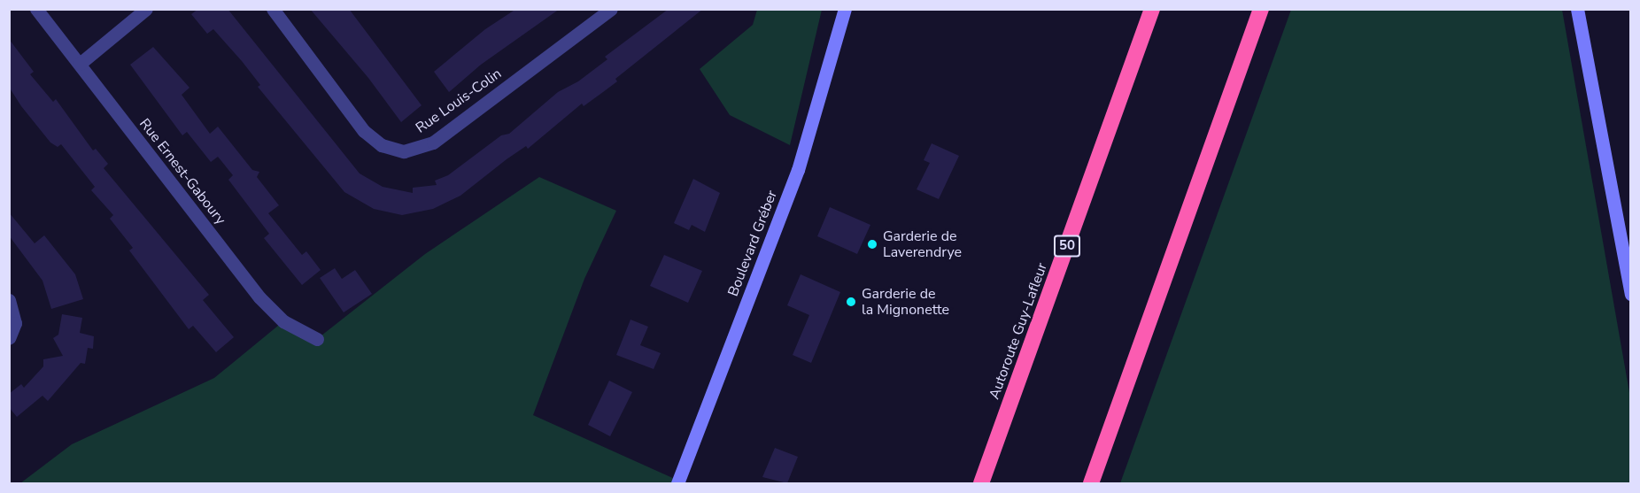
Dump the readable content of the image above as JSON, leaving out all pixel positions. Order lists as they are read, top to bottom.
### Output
{
  "streets": {
    "highway": ["50", "Autoroute Guy-Lafleur"],
    "street": ["Rue Louis-Colin", "Rue Ernest-Gaboury", "Boulevard Gréber"]
  },
  "places": ["Garderie de Laverendrye", "Garderie de la Mignonette"]
}
